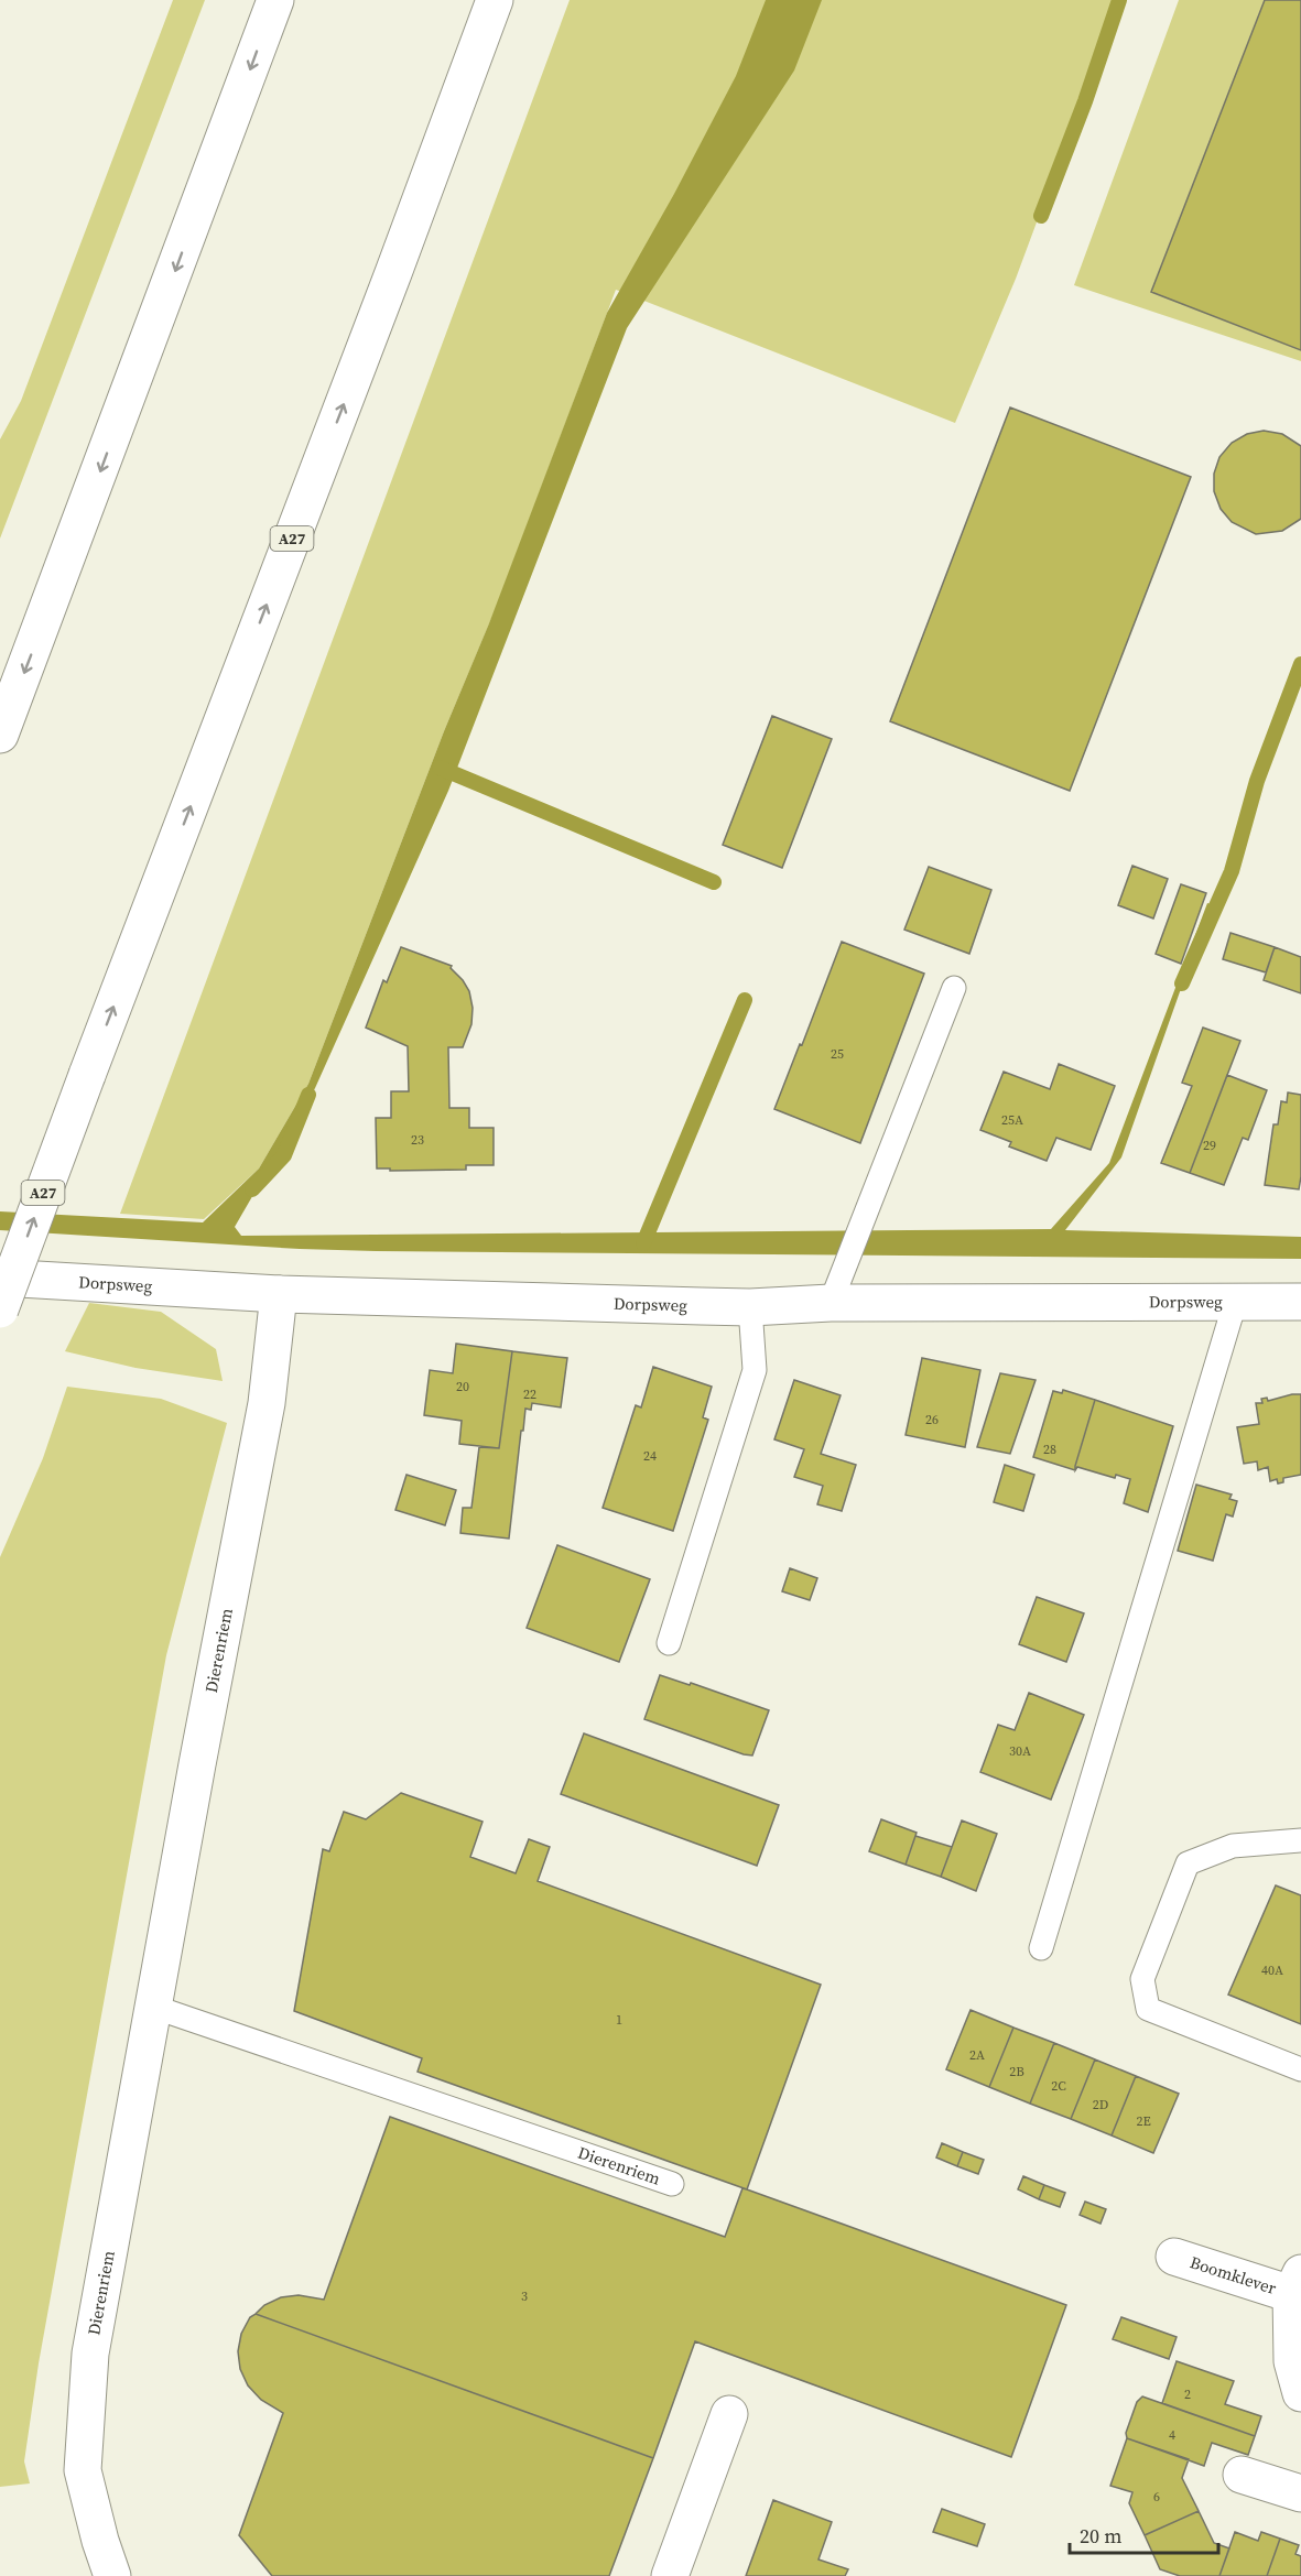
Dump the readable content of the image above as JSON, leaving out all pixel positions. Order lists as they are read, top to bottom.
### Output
{
  "streets": {
    "main road": [
      "A27",
      "Dorpsweg",
      "Dierenriem",
      "Boomklever"
    ]
  },
  "crossings": [
    ["Dorpsweg", "Dierenriem"]
  ],
  "house_numbers": [
    "25",
    "25A",
    "23",
    "29",
    "20",
    "22",
    "26",
    "28",
    "24",
    "30A",
    "40A",
    "1",
    "2A",
    "2B",
    "2C",
    "2D",
    "2E",
    "3",
    "2",
    "4",
    "6"
  ],
  "scale_bar": "20 m"
}
